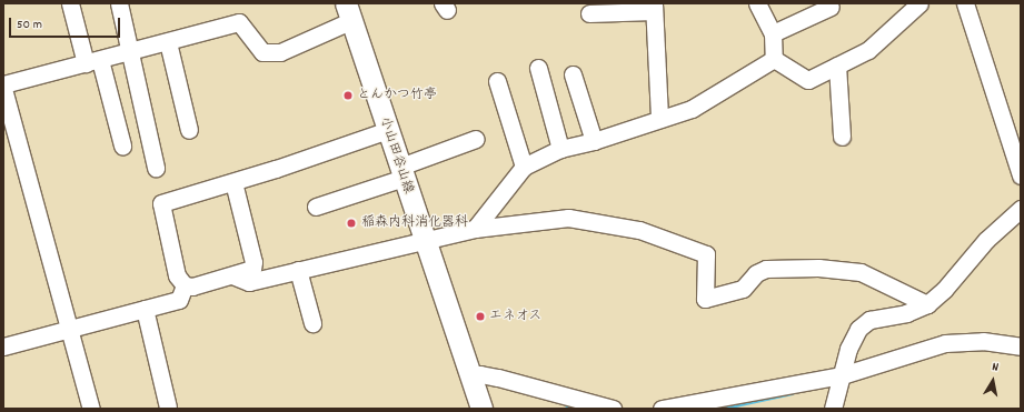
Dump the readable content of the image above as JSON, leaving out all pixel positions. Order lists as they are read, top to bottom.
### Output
{
  "streets": {
    "main road": ["小山田谷山線"]
  },
  "places": ["とんかつ竹亭", "稲森内科消化器科", "エネオス"],
  "scale_bar": "50 m",
  "north": "top"
}
